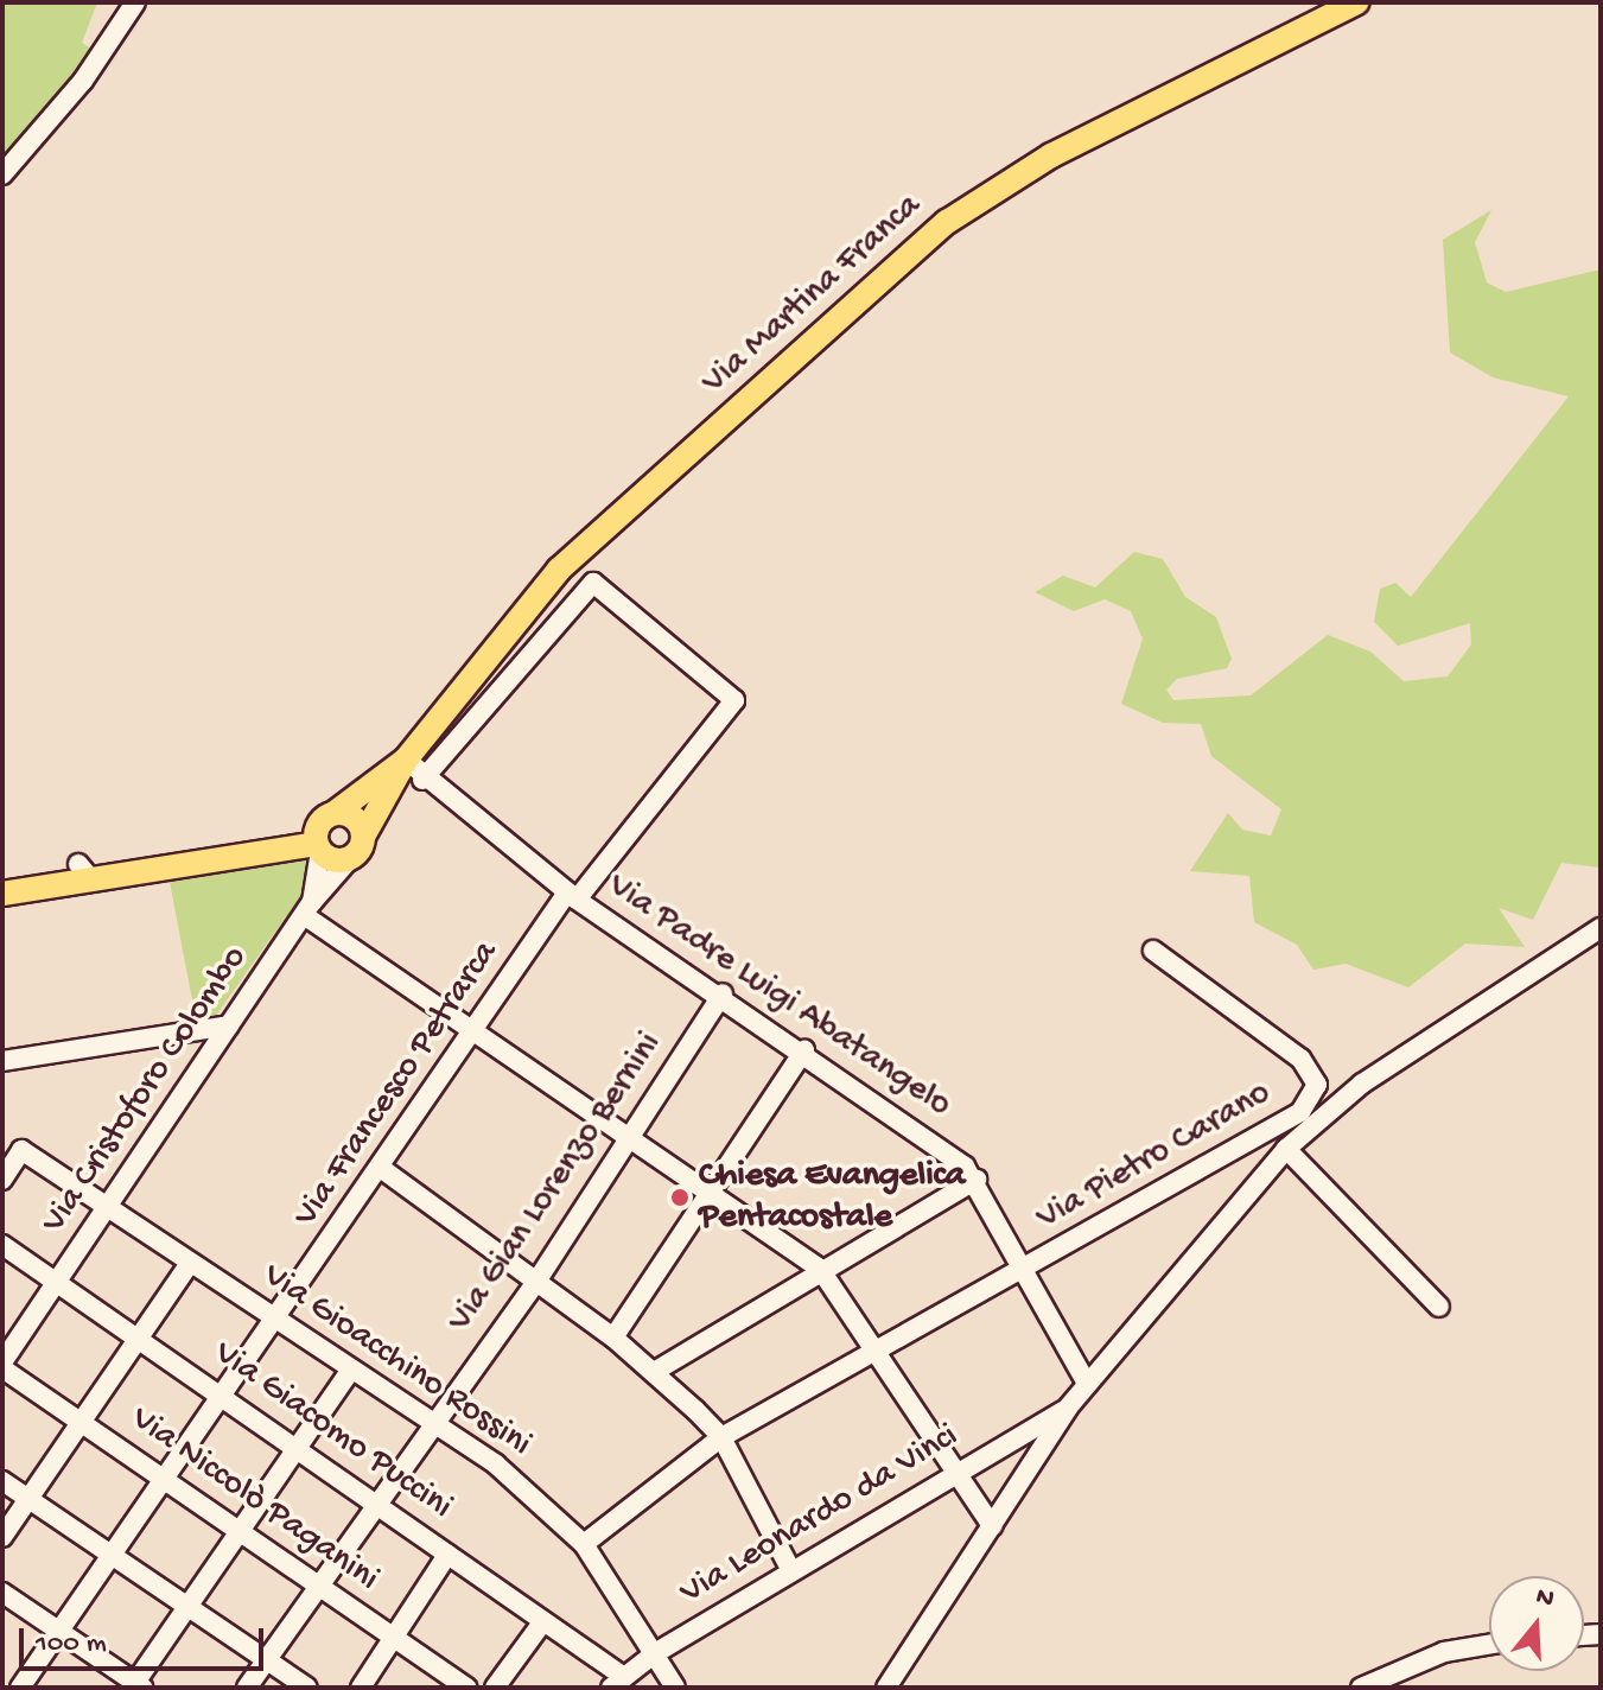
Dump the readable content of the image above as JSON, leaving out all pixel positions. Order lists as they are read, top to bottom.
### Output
{
  "streets": {
    "main road": ["Via Martina Franca"],
    "street": [
      "Via Padre Luigi Abatangelo",
      "Via Francesco Petrarca",
      "Via Cristoforo Colombo",
      "Via Pietro Carano",
      "Via Gian Lorenzo Bernini",
      "Via Gioacchino Rossini",
      "Via Giacomo Puccini",
      "Via Niccolò Paganini",
      "Via Leonardo da Vinci"
    ]
  },
  "crossings": [
    ["Via Martina Franca", "Via Padre Luigi Abatangelo"],
    ["Via Martina Franca", "Via Cristoforo Colombo"],
    ["Via Padre Luigi Abatangelo", "Via Francesco Petrarca"],
    ["Via Padre Luigi Abatangelo", "Via Pietro Carano"],
    ["Via Padre Luigi Abatangelo", "Via Gian Lorenzo Bernini"],
    ["Via Francesco Petrarca", "Via Gioacchino Rossini"],
    ["Via Francesco Petrarca", "Via Giacomo Puccini"],
    ["Via Francesco Petrarca", "Via Niccolò Paganini"],
    ["Via Cristoforo Colombo", "Via Gioacchino Rossini"],
    ["Via Cristoforo Colombo", "Via Giacomo Puccini"],
    ["Via Cristoforo Colombo", "Via Niccolò Paganini"],
    ["Via Pietro Carano", "Via Gioacchino Rossini"],
    ["Via Gian Lorenzo Bernini", "Via Gioacchino Rossini"],
    ["Via Gian Lorenzo Bernini", "Via Giacomo Puccini"],
    ["Via Gian Lorenzo Bernini", "Via Niccolò Paganini"],
    ["Via Gioacchino Rossini", "Via Leonardo da Vinci"],
    ["Via Giacomo Puccini", "Via Leonardo da Vinci"]
  ],
  "places": ["Chiesa Evangelica Pentacostale"],
  "scale_bar": "100 m",
  "north": "top"
}
